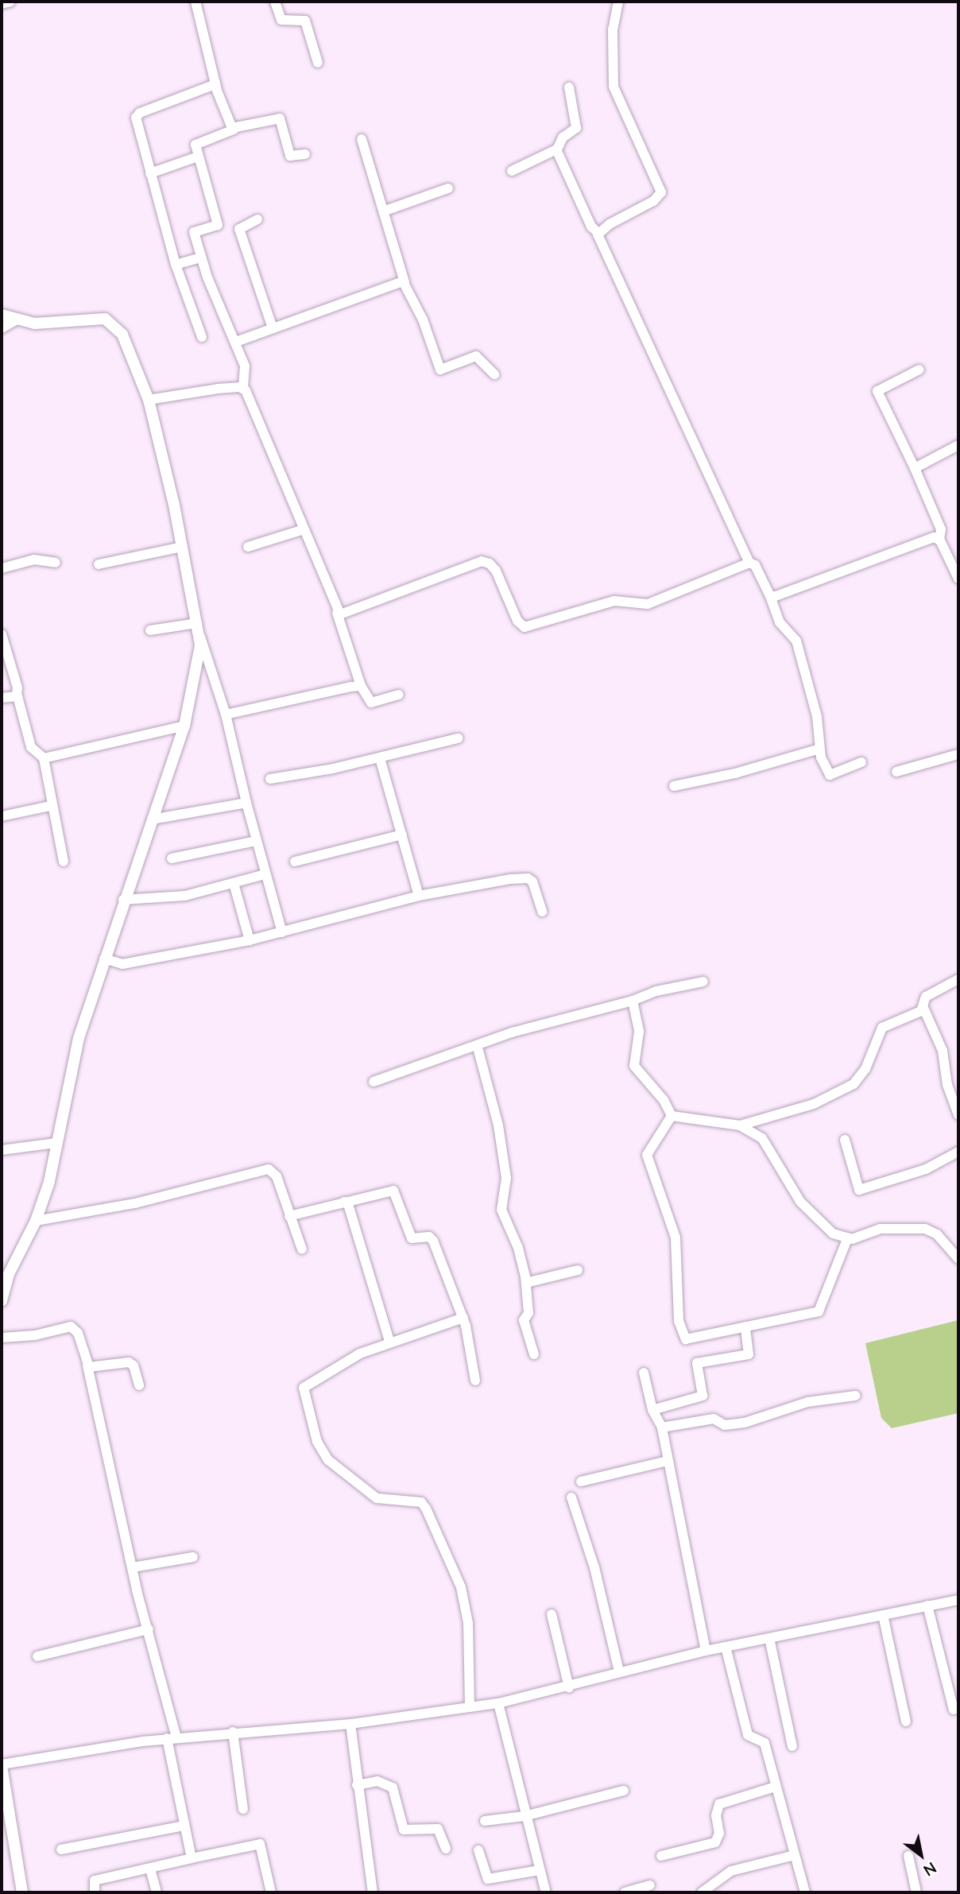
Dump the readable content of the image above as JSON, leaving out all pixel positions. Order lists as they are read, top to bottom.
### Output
{
  "north": "bottom right"
}
